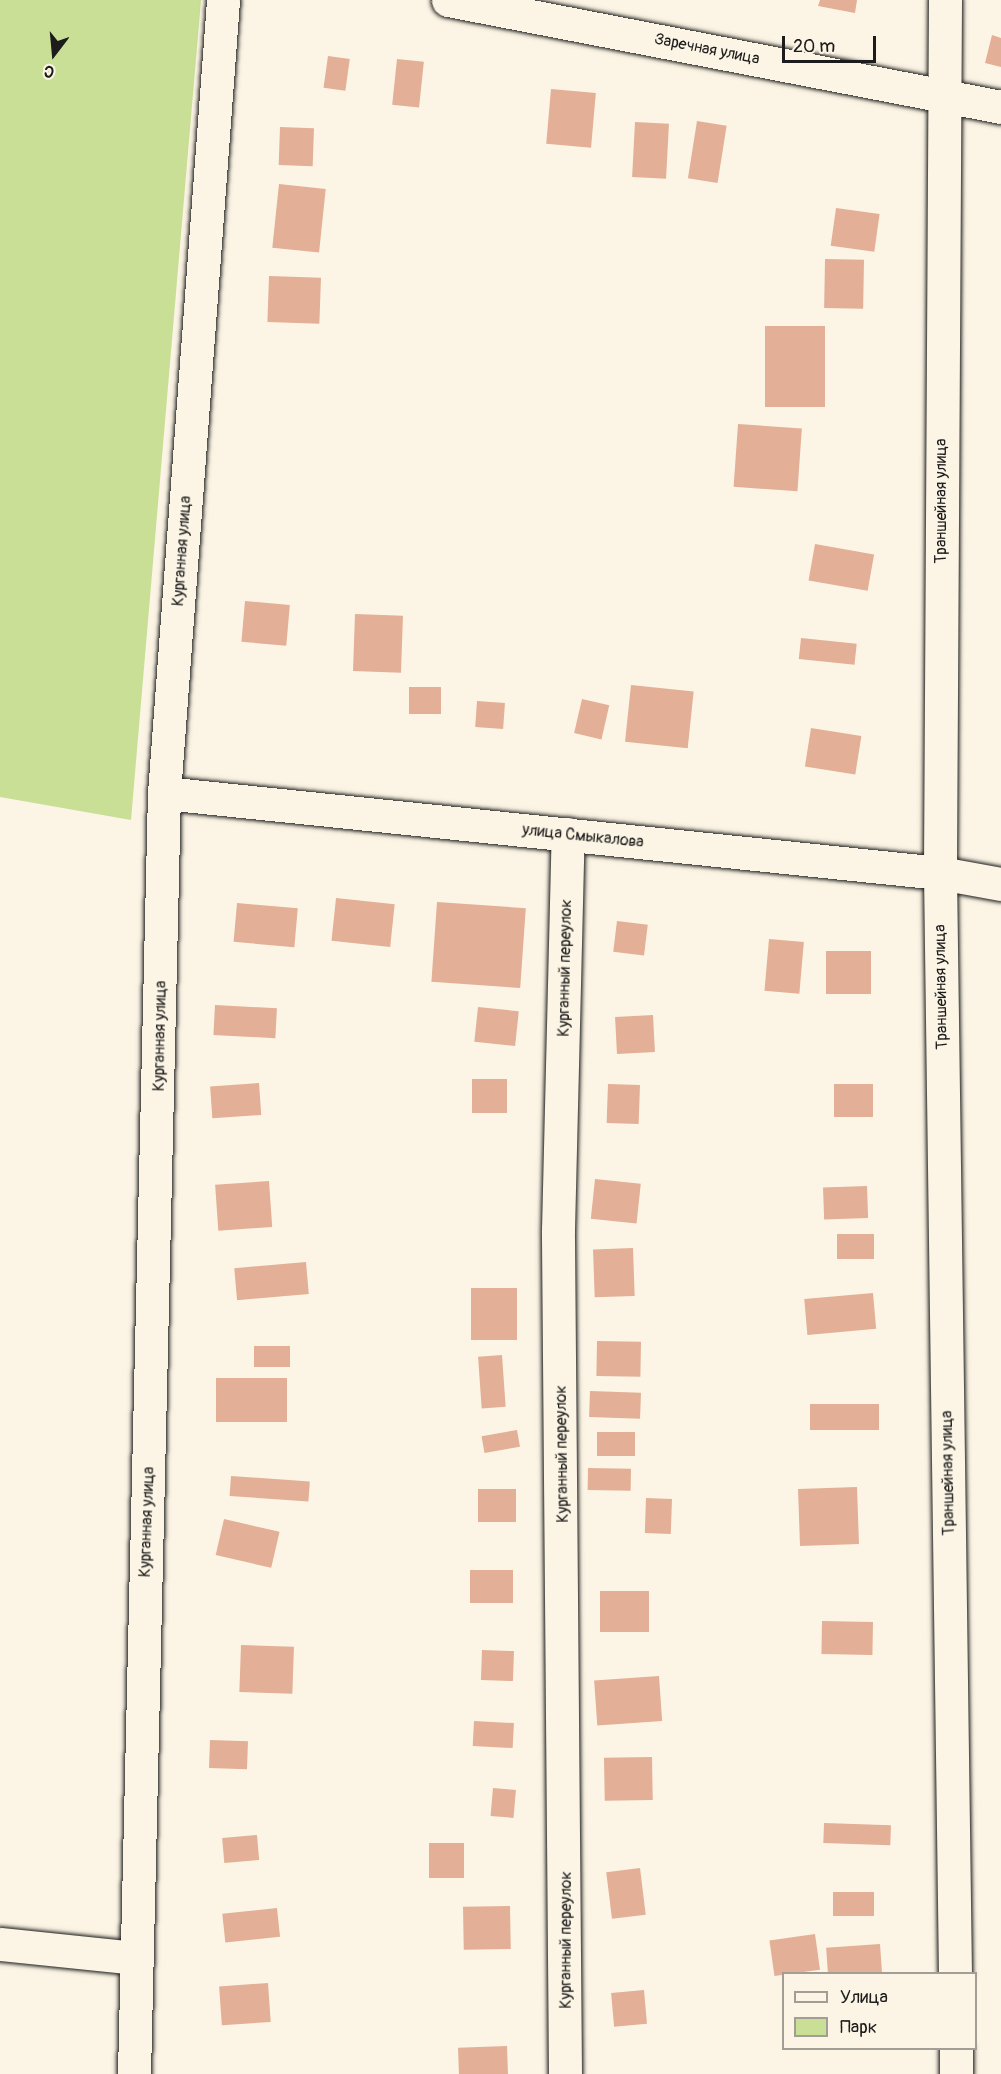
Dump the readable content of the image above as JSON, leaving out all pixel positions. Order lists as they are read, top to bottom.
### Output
{
  "streets": {
    "street": [
      "Заречная улица",
      "Траншейная улица",
      "Курганная улица",
      "улица Смыкалова",
      "Курганный переулок"
    ]
  },
  "crossings": [
    ["Заречная улица", "Траншейная улица"],
    ["Траншейная улица", "улица Смыкалова"],
    ["Курганная улица", "улица Смыкалова"],
    ["улица Смыкалова", "Курганный переулок"]
  ],
  "legend": ["Улица", "Парк"],
  "scale_bar": "20 m",
  "north": "bottom"
}
